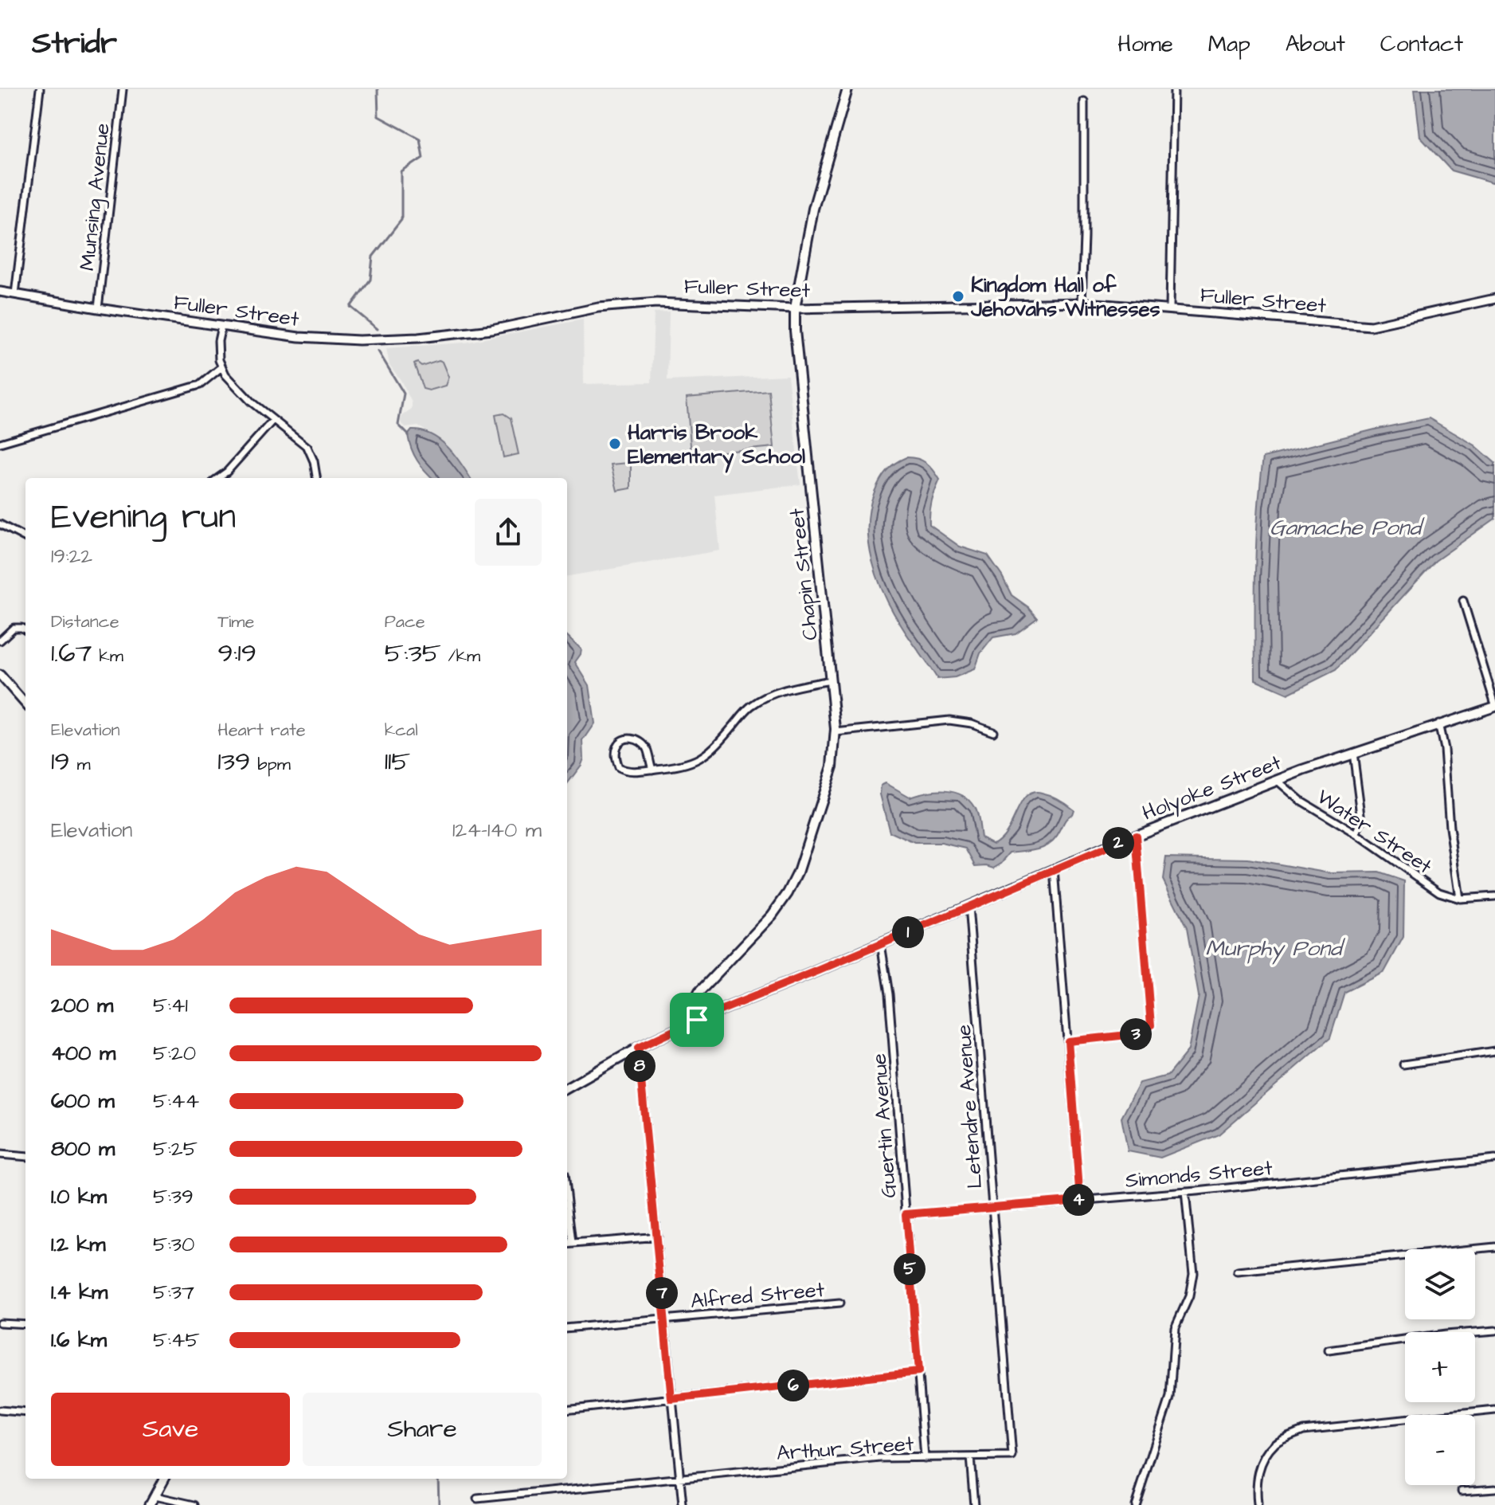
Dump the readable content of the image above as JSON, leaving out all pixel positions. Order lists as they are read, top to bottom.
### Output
{
  "streets": {
    "main road": ["Chapin Street", "Holyoke Street"],
    "street": [
      "Munsing Avenue",
      "Fuller Street",
      "Water Street",
      "Letendre Avenue",
      "Guertin Avenue",
      "Simonds Street",
      "Alfred Street",
      "Arthur Street"
    ]
  },
  "crossings": [
    ["Munsing Avenue", "Fuller Street"],
    ["Fuller Street", "Chapin Street"],
    ["Chapin Street", "Holyoke Street"],
    ["Holyoke Street", "Water Street"],
    ["Holyoke Street", "Letendre Avenue"],
    ["Holyoke Street", "Guertin Avenue"],
    ["Letendre Avenue", "Simonds Street"],
    ["Letendre Avenue", "Arthur Street"],
    ["Guertin Avenue", "Simonds Street"],
    ["Guertin Avenue", "Arthur Street"]
  ],
  "water": ["Gamache Pond", "Murphy Pond"],
  "places": ["Kingdom Hall of Jehovahs Witnesses", "Harris Brook Elementary School"],
  "page": {
    "header": "Stridr",
    "nav": [
      "Home",
      "Map",
      "About",
      "Contact"
    ],
    "heading": ["Evening run", "19:22"],
    "stats": [
      ["Distance", "1.67 km"],
      ["Time", "9:19"],
      ["Pace", "5:35 /km"],
      ["Elevation", "19 m"],
      ["Heart rate", "139 bpm"],
      ["kcal", "115"]
    ],
    "chart": ["Elevation", "124–140 m"],
    "pins": [
      "2",
      "1",
      "3",
      "8",
      "4",
      "5",
      "7",
      "6"
    ],
    "list": [
      {
        "name": "200 m",
        "note": "5:41"
      },
      {
        "name": "400 m",
        "note": "5:20"
      },
      {
        "name": "600 m",
        "note": "5:44"
      },
      {
        "name": "800 m",
        "note": "5:25"
      },
      {
        "name": "1.0 km",
        "note": "5:39"
      },
      {
        "name": "1.2 km",
        "note": "5:30"
      },
      {
        "name": "1.4 km",
        "note": "5:37"
      },
      {
        "name": "1.6 km",
        "note": "5:45"
      }
    ],
    "map_buttons": ["+", "−"],
    "buttons": ["Save", "Share"]
  }
}
